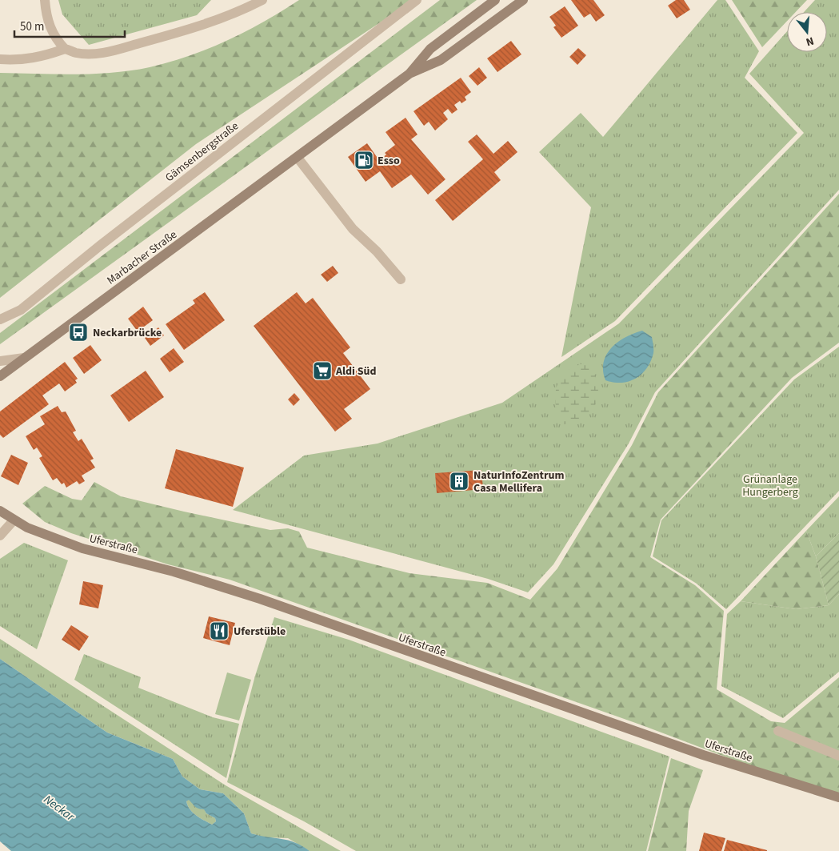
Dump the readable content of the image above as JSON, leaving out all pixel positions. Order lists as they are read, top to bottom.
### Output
{
  "streets": {
    "street": ["Gämsenbergstraße", "Marbacher Straße", "Uferstraße"]
  },
  "water": ["Neckar"],
  "parks": ["Grünanlage Hungerberg"],
  "places": {
    "fuel station": ["Esso"],
    "bus stop": ["Neckarbrücke"],
    "supermarket": ["Aldi Süd"],
    "building": ["NaturInfoZentrum Casa Mellifera"],
    "restaurant": ["Uferstüble"]
  },
  "scale_bar": "50 m",
  "north": "bottom"
}
